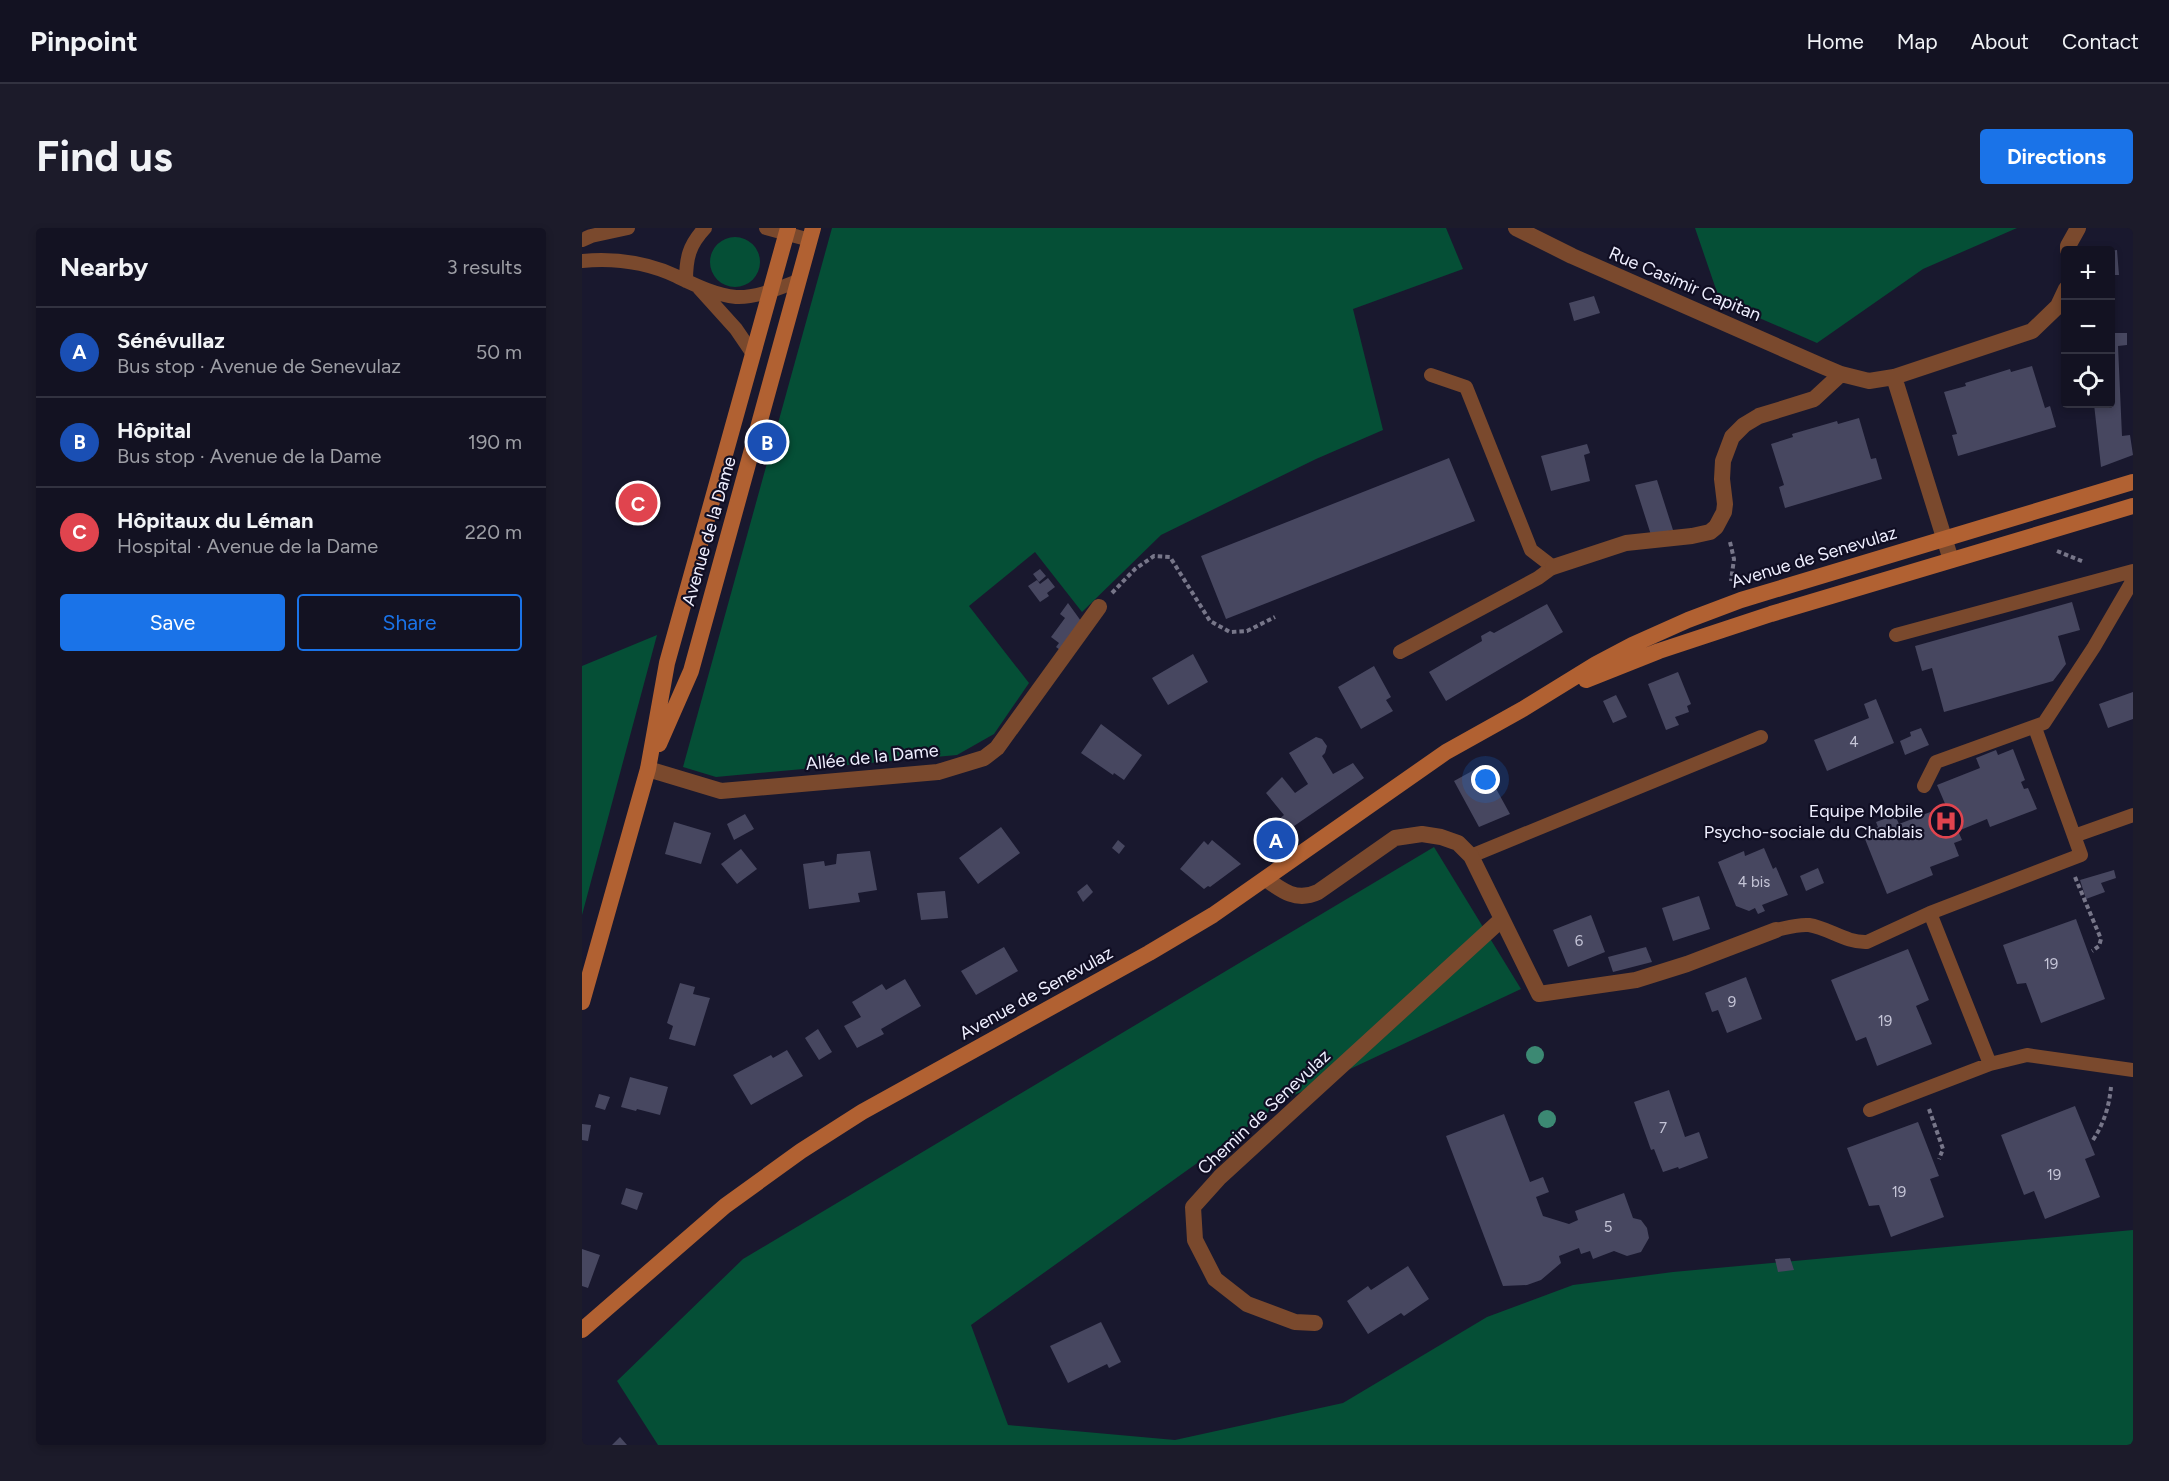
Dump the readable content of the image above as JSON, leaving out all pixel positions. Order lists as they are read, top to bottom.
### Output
{
  "streets": {
    "main road": ["Avenue de la Dame", "Avenue de Senevulaz"],
    "street": ["Rue Casimir Capitan", "Allée de la Dame", "Chemin de Senevulaz"]
  },
  "crossings": [
    ["Avenue de la Dame", "Allée de la Dame"]
  ],
  "places": {
    "hospital": ["Equipe Mobile Psycho-sociale du Chablais"]
  },
  "house_numbers": [
    "4",
    "4 bis",
    "6",
    "19",
    "9",
    "19",
    "7",
    "19",
    "19",
    "5"
  ],
  "page": {
    "header": "Pinpoint",
    "nav": [
      "Home",
      "Map",
      "About",
      "Contact"
    ],
    "buttons": [
      "Directions",
      ["Save", "Share"]
    ],
    "title": "Find us",
    "heading": ["Nearby", "3 results"],
    "map_buttons": ["+", "−"],
    "list": [
      {
        "mark": "A",
        "name": "Sénévullaz",
        "note": "Bus stop · Avenue de Senevulaz",
        "value": "50 m"
      },
      {
        "mark": "B",
        "name": "Hôpital",
        "note": "Bus stop · Avenue de la Dame",
        "value": "190 m"
      },
      {
        "mark": "C",
        "name": "Hôpitaux du Léman",
        "note": "Hospital · Avenue de la Dame",
        "value": "220 m"
      }
    ],
    "pins": ["B", "C", "A"]
  }
}
